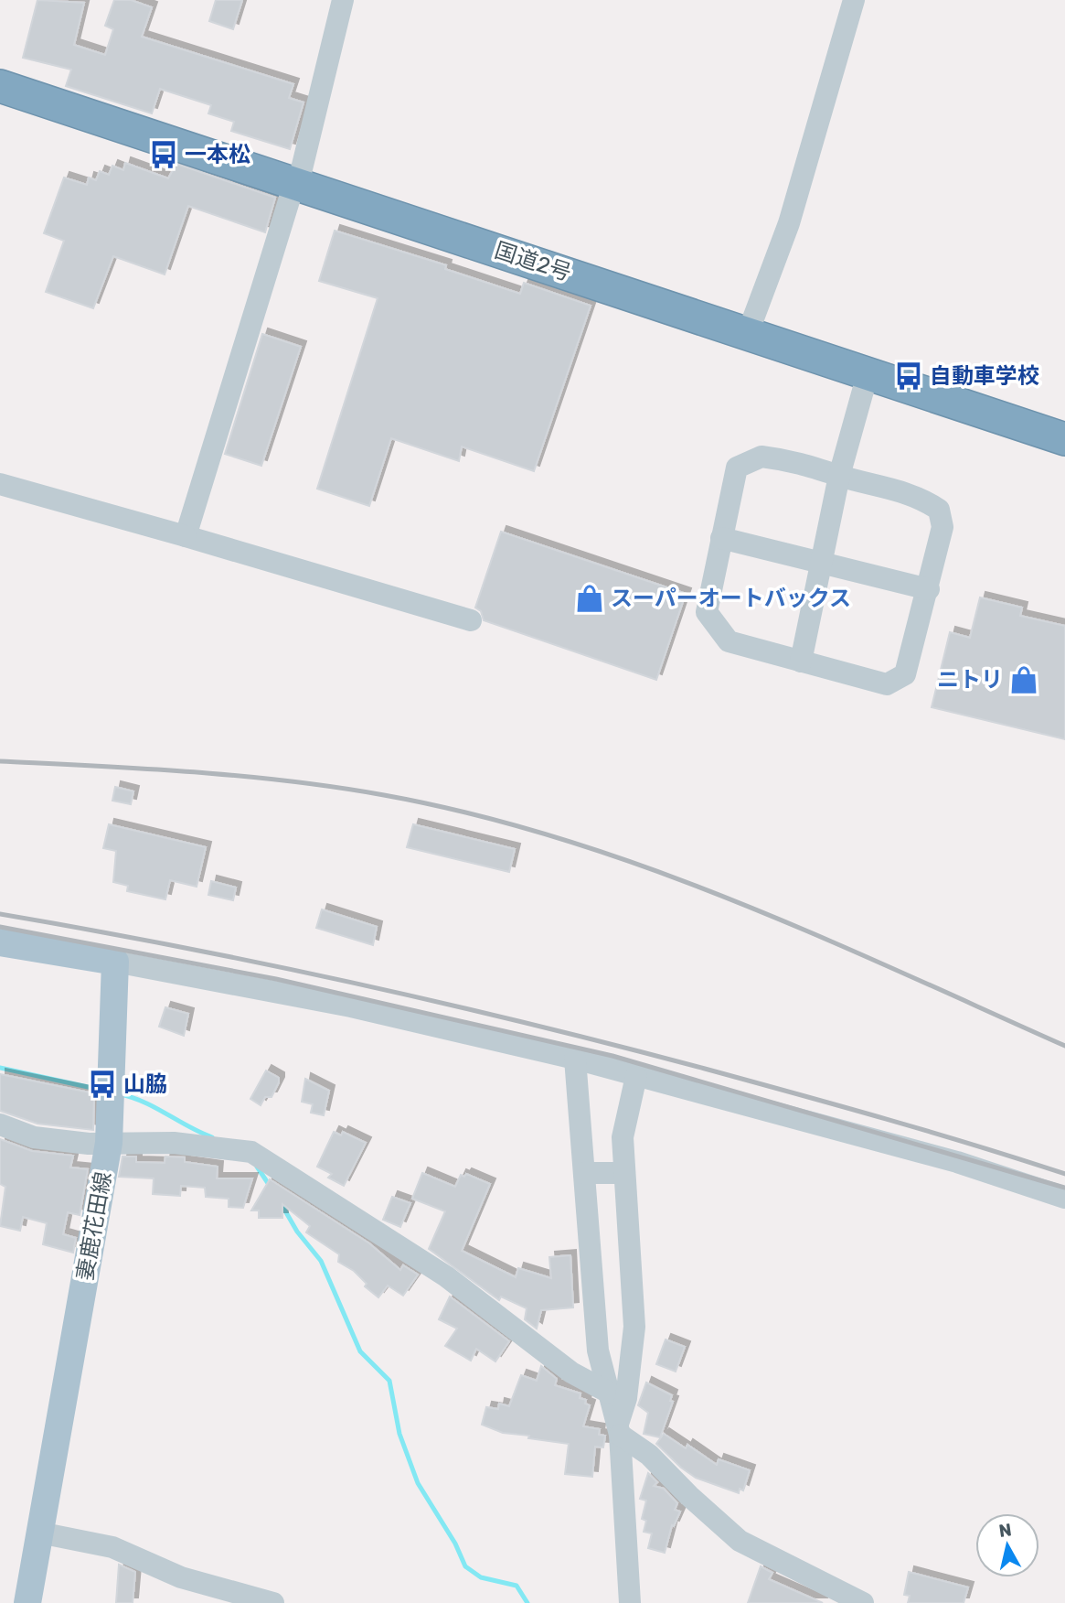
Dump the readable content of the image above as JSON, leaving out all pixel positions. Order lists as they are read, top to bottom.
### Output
{
  "streets": {
    "highway": ["国道2号"],
    "main road": ["妻鹿花田線"]
  },
  "places": {
    "bus stop": ["一本松", "自動車学校", "山脇"],
    "shop": ["スーパーオートバックス", "ニトリ"]
  },
  "north": "top"
}
